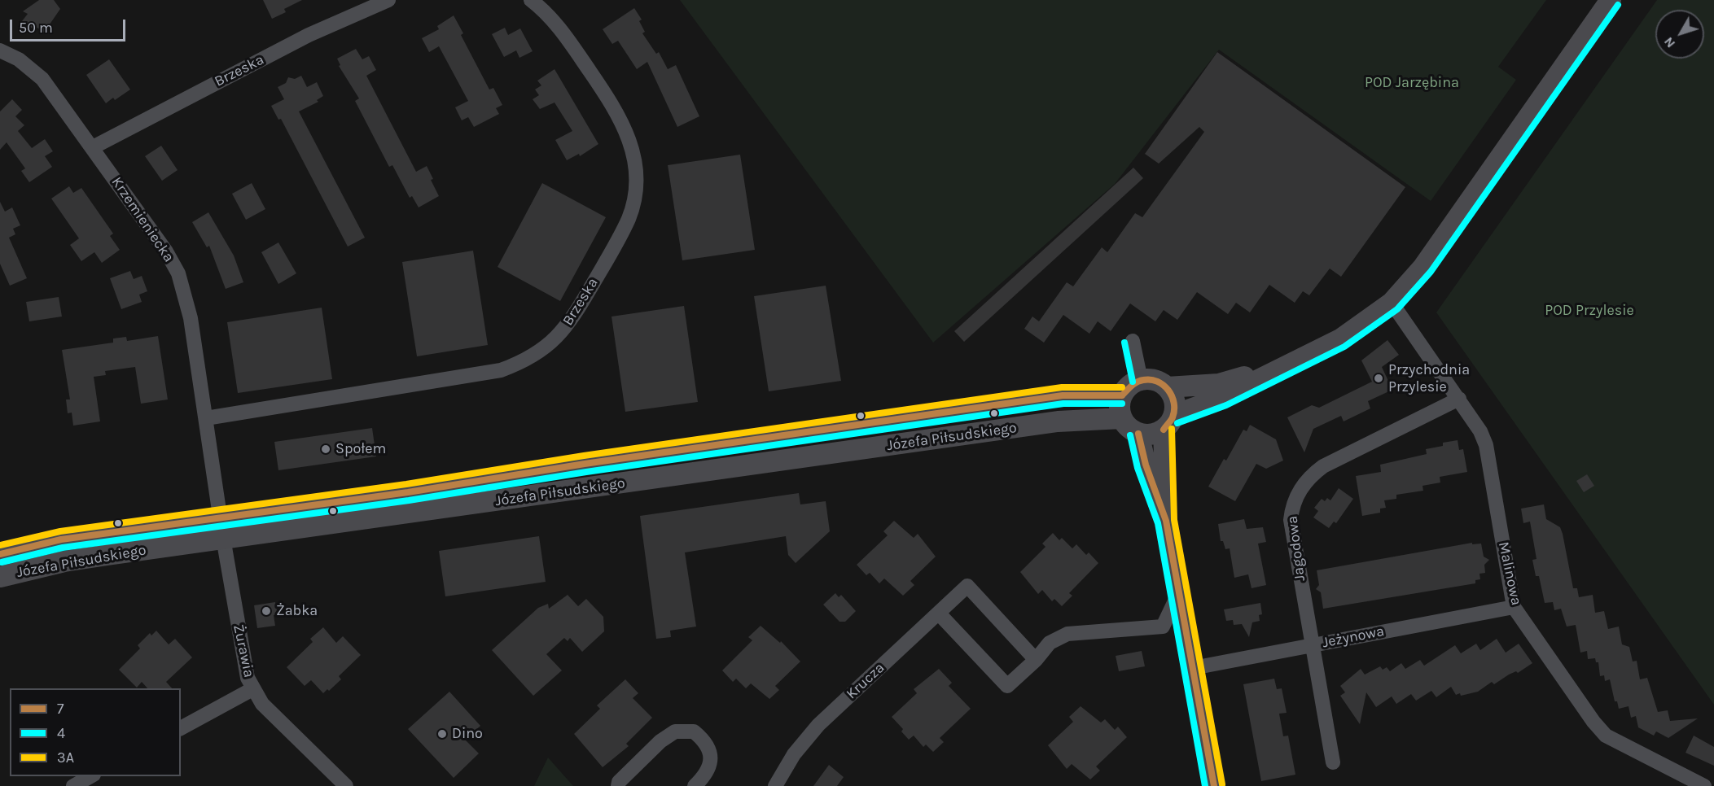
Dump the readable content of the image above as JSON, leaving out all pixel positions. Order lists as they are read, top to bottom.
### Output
{
  "streets": {
    "street": [
      "Brzeska",
      "Krzemieniecka",
      "Józefa Piłsudskiego",
      "Jagodowa",
      "Malinowa",
      "Jeżynowa",
      "Żurawia",
      "Krucza"
    ]
  },
  "crossings": [
    ["Brzeska", "Krzemieniecka"],
    ["Krzemieniecka", "Józefa Piłsudskiego"],
    ["Krzemieniecka", "Żurawia"],
    ["Józefa Piłsudskiego", "Żurawia"],
    ["Jagodowa", "Malinowa"],
    ["Jagodowa", "Jeżynowa"],
    ["Malinowa", "Jeżynowa"]
  ],
  "parks": ["POD Jarzębina", "POD Przylesie"],
  "places": [
    "Przychodnia Przylesie",
    "Społem",
    "Żabka",
    "Dino"
  ],
  "lines": ["transit line 4", "transit line 7", "transit line 3A"],
  "legend": ["7", "4", "3A"],
  "scale_bar": "50 m",
  "north": "bottom left"
}
